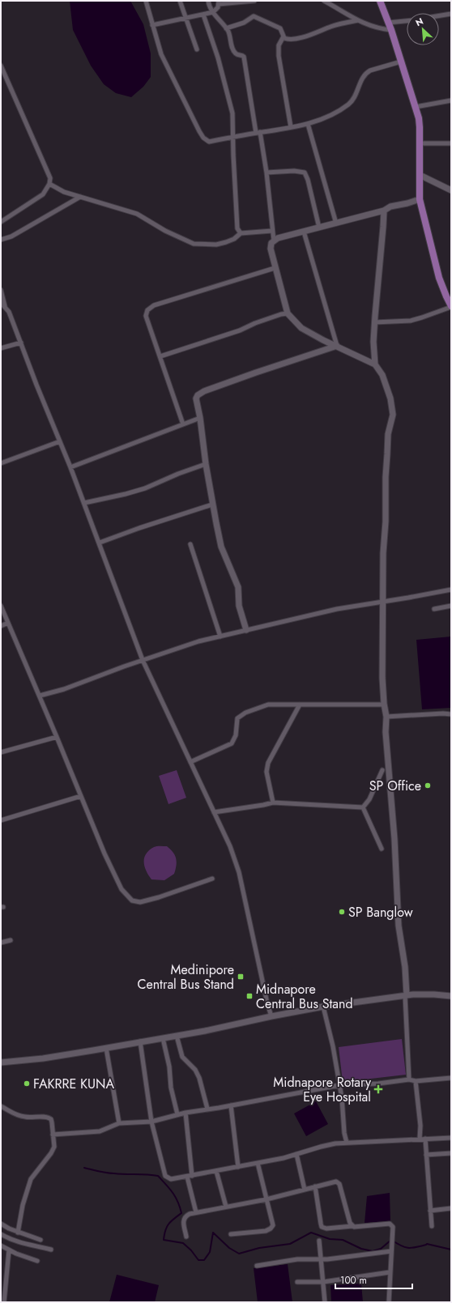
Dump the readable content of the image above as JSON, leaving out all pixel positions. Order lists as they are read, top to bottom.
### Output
{
  "places": {
    "other": ["SP Office", "SP Banglow", "FAKRRE KUNA"],
    "transit": ["Medinipore Central Bus Stand", "Midnapore Central Bus Stand"],
    "health": ["Midnapore Rotary Eye Hospital"]
  },
  "scale_bar": "100 m",
  "north": "top left"
}
